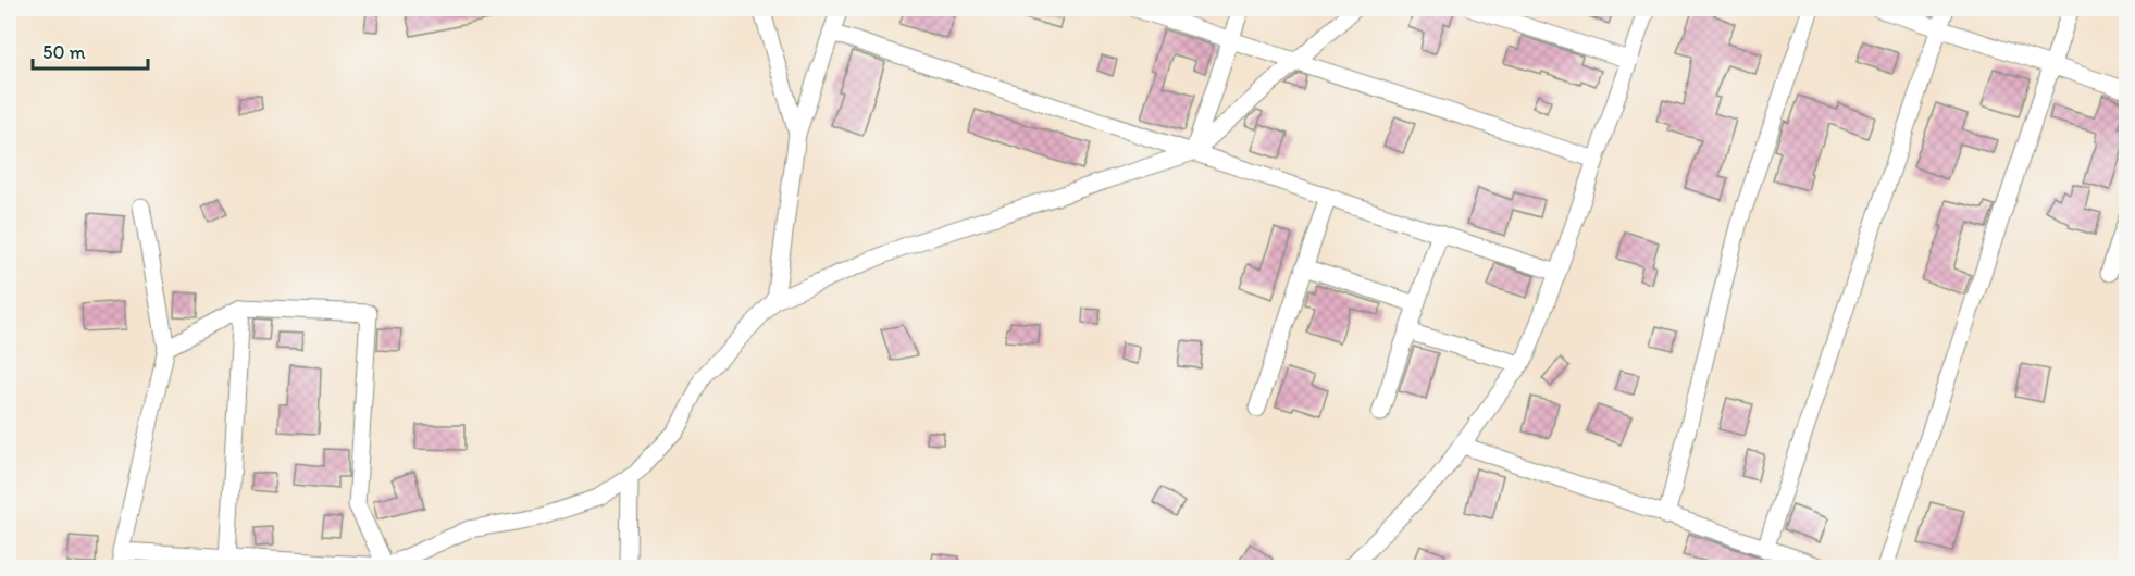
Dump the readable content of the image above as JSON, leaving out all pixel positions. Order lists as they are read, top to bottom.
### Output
{
  "scale_bar": "50 m"
}
